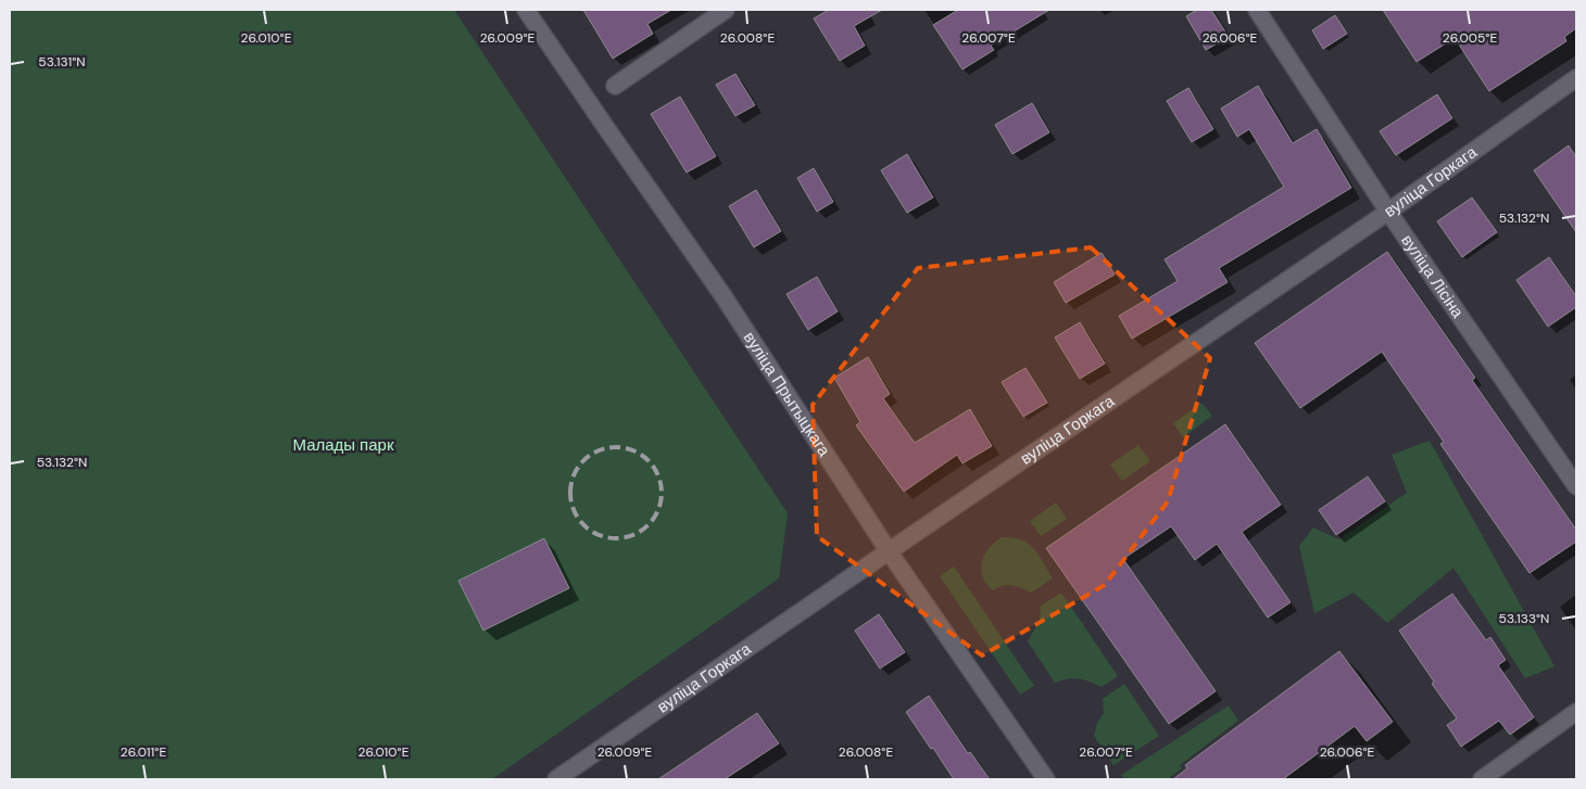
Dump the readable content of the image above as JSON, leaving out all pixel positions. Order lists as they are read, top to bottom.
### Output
{
  "streets": {
    "street": ["вуліца Горкага", "вуліца Лісіна", "вуліца Прытыцкага"]
  },
  "crossings": [
    ["вуліца Горкага", "вуліца Лісіна"],
    ["вуліца Горкага", "вуліца Прытыцкага"]
  ],
  "parks": ["Малады парк"],
  "coordinates": [
    "26.010°E",
    "26.009°E",
    "26.008°E",
    "26.007°E",
    "26.006°E",
    "26.005°E",
    "53.131°N",
    "53.132°N",
    "53.133°N",
    "26.011°E"
  ]
}
